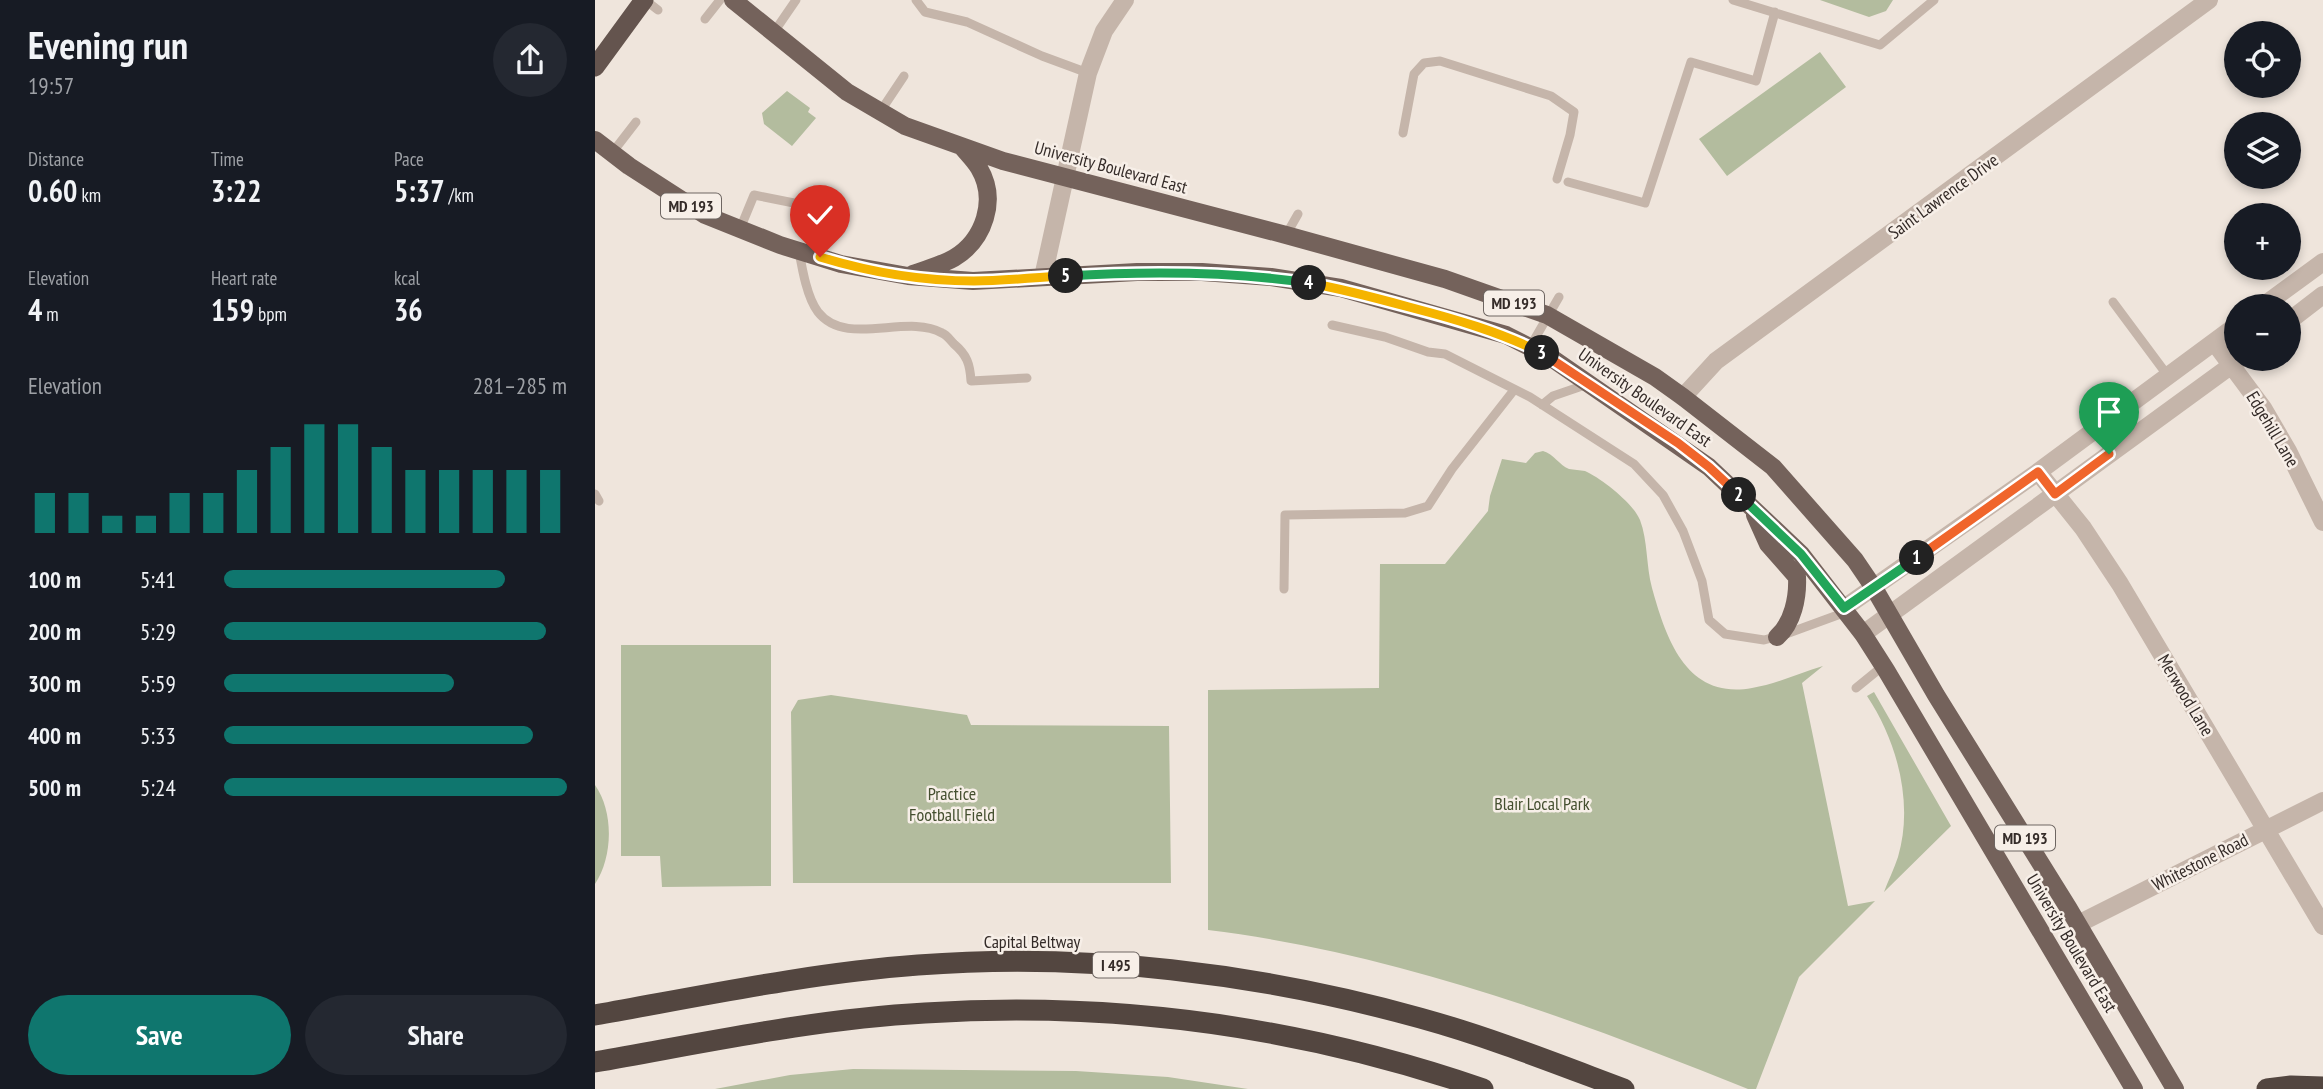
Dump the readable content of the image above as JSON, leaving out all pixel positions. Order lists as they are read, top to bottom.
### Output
{
  "streets": {
    "highway": ["Capital Beltway", "I 495"],
    "main road": ["University Boulevard East", "MD 193"],
    "street": [
      "Saint Lawrence Drive",
      "Edgehill Lane",
      "Merwood Lane",
      "Whitestone Road"
    ]
  },
  "crossings": [
    ["University Boulevard East", "Saint Lawrence Drive"],
    ["University Boulevard East", "Whitestone Road"],
    ["Merwood Lane", "Whitestone Road"]
  ],
  "parks": ["Practice Football Field", "Blair Local Park"],
  "page": {
    "heading": ["Evening run", "19:57"],
    "map_buttons": ["+", "−"],
    "stats": [
      ["Distance", "0.60 km"],
      ["Time", "3:22"],
      ["Pace", "5:37 /km"],
      ["Elevation", "4 m"],
      ["Heart rate", "159 bpm"],
      ["kcal", "36"]
    ],
    "pins": [
      "5",
      "4",
      "3",
      "2",
      "1"
    ],
    "chart": ["Elevation", "281–285 m"],
    "list": [
      {
        "name": "100 m",
        "note": "5:41"
      },
      {
        "name": "200 m",
        "note": "5:29"
      },
      {
        "name": "300 m",
        "note": "5:59"
      },
      {
        "name": "400 m",
        "note": "5:33"
      },
      {
        "name": "500 m",
        "note": "5:24"
      }
    ],
    "buttons": ["Save", "Share"]
  }
}
